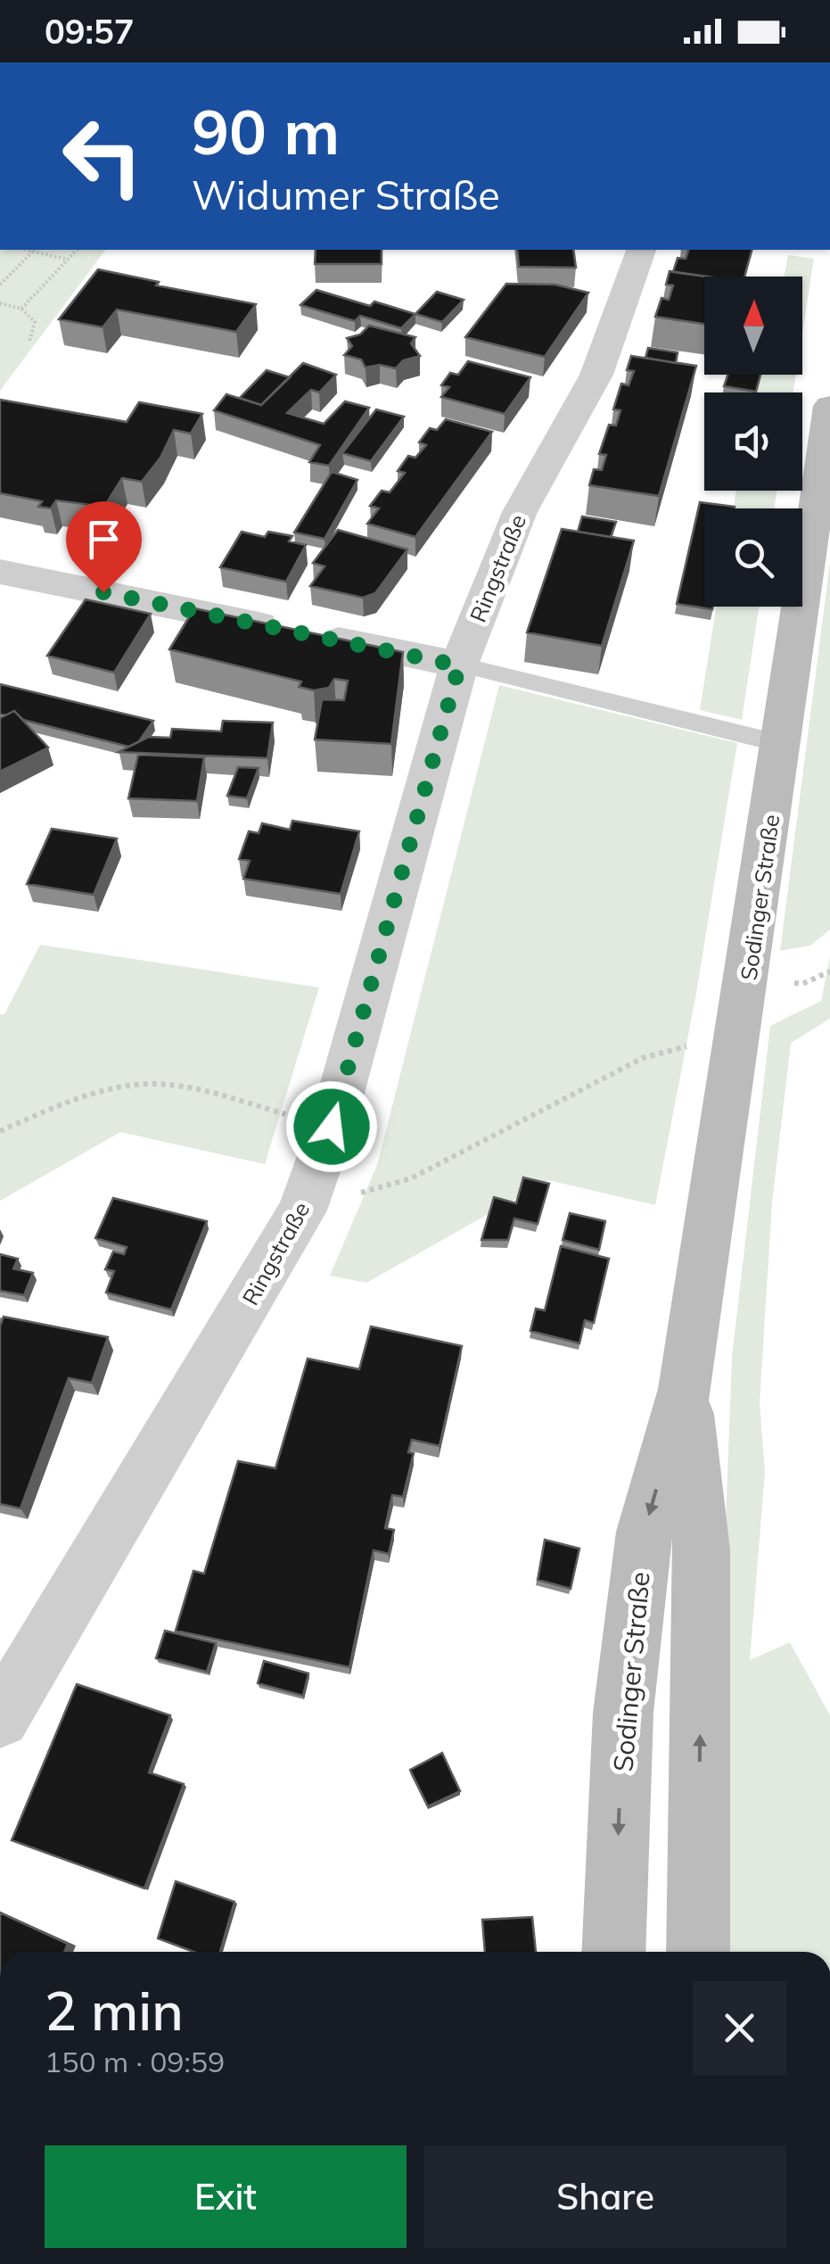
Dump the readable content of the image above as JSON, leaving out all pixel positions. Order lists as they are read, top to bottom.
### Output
{
  "streets": {
    "main road": ["Sodinger Straße"],
    "street": ["Ringstraße"]
  },
  "north": "top",
  "page": {
    "status": "09:57",
    "turn": ["90 m", "Widumer Straße"],
    "heading": ["2 min", "150 m · 09:59"],
    "buttons": ["Exit", "Share"]
  }
}
